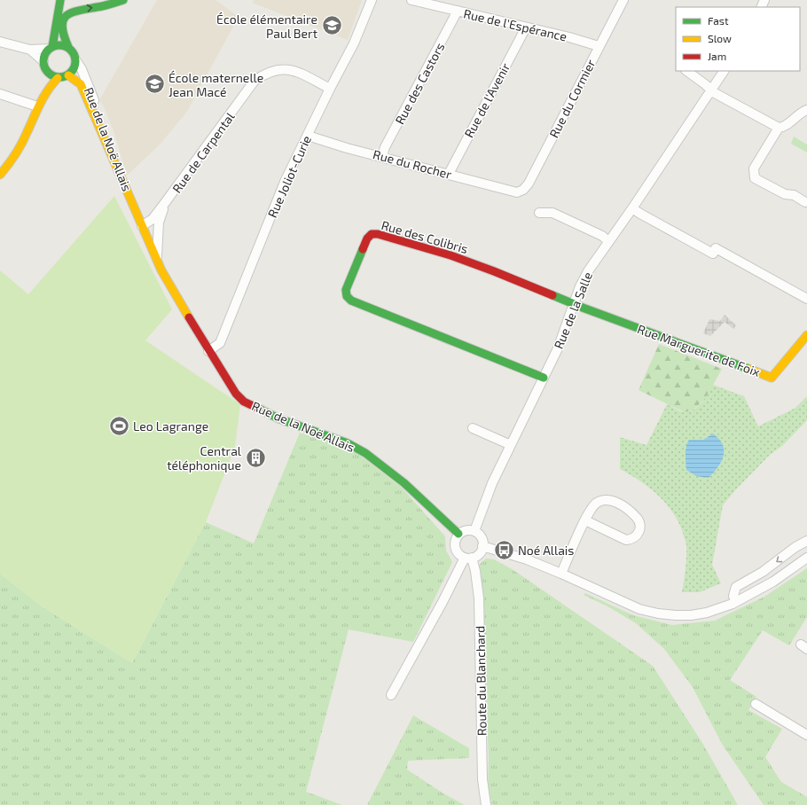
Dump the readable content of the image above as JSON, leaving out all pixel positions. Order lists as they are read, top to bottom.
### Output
{
  "streets": {
    "street": [
      "Rue de l'Espérance",
      "Rue des Castors",
      "Rue du Cormier",
      "Rue de l'Avenir",
      "Rue de la Noë Allais",
      "Rue de Carpental",
      "Rue du Rocher",
      "Rue Joliot-Curie",
      "Rue des Colibris",
      "Rue de la Salle",
      "Rue Marguerite de Foix",
      "Route du Blanchard"
    ]
  },
  "crossings": [
    ["Rue de l'Espérance", "Rue des Castors"],
    ["Rue de l'Espérance", "Rue du Cormier"],
    ["Rue de l'Espérance", "Rue de l'Avenir"],
    ["Rue des Castors", "Rue du Rocher"],
    ["Rue du Cormier", "Rue du Rocher"],
    ["Rue de l'Avenir", "Rue du Rocher"],
    ["Rue de la Noë Allais", "Rue de Carpental"],
    ["Rue de la Noë Allais", "Rue Joliot-Curie"],
    ["Rue de la Noë Allais", "Rue de la Salle"],
    ["Rue de la Noë Allais", "Route du Blanchard"],
    ["Rue de Carpental", "Rue Joliot-Curie"],
    ["Rue du Rocher", "Rue Joliot-Curie"],
    ["Rue des Colibris", "Rue de la Salle"],
    ["Rue des Colibris", "Rue Marguerite de Foix"],
    ["Rue de la Salle", "Rue Marguerite de Foix"],
    ["Rue de la Salle", "Route du Blanchard"]
  ],
  "places": {
    "school or university": ["École élémentaire Paul Bert", "École maternelle Jean Macé"],
    "sports": ["Leo Lagrange"],
    "building": ["Central téléphonique"],
    "bus stop": ["Noé Allais"]
  },
  "legend": ["Fast", "Slow", "Jam"]
}
